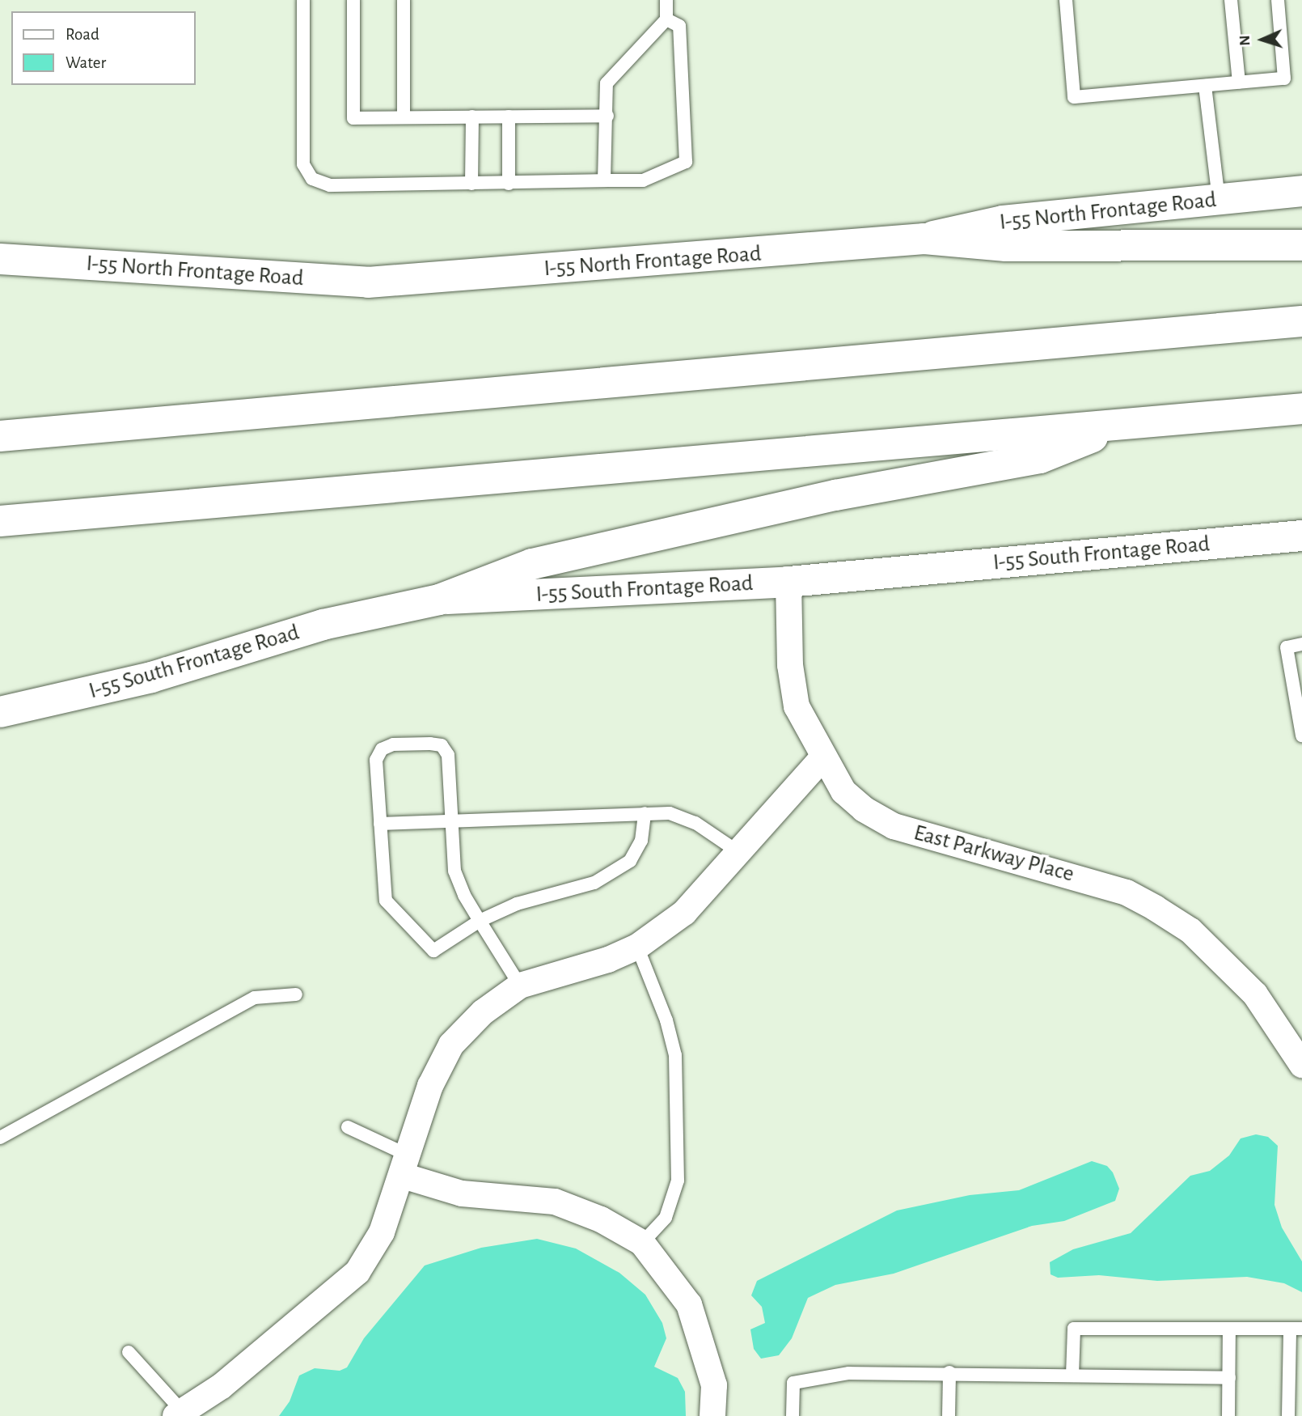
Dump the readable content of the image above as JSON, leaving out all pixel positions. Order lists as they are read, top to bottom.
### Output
{
  "streets": {
    "main road": ["I-55 North Frontage Road", "I-55 South Frontage Road"],
    "street": ["East Parkway Place"]
  },
  "crossings": [
    ["I-55 South Frontage Road", "East Parkway Place"]
  ],
  "legend": ["Road", "Water"],
  "north": "left"
}
